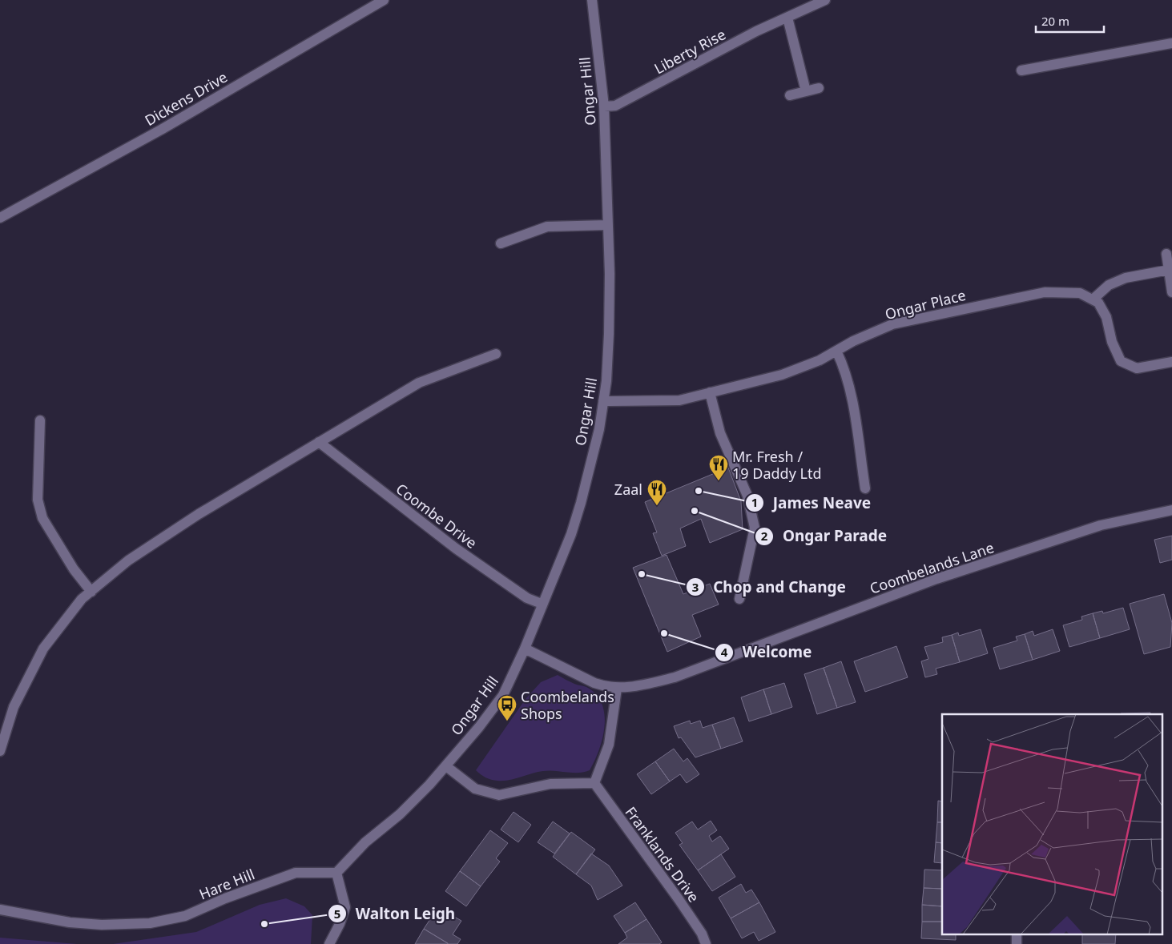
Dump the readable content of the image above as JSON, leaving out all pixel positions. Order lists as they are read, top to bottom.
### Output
{
  "streets": {
    "street": [
      "Liberty Rise",
      "Ongar Hill",
      "Dickens Drive",
      "Ongar Place",
      "Coombe Drive",
      "Coombelands Lane",
      "Franklands Drive",
      "Hare Hill"
    ]
  },
  "crossings": [
    ["Liberty Rise", "Ongar Hill"],
    ["Ongar Hill", "Ongar Place"],
    ["Ongar Hill", "Coombe Drive"],
    ["Ongar Hill", "Coombelands Lane"],
    ["Ongar Hill", "Hare Hill"]
  ],
  "places": {
    "restaurant": ["Mr. Fresh / 19 Daddy Ltd", "Zaal"],
    "other": [
      "James Neave",
      "Ongar Parade",
      "Chop and Change",
      "Welcome",
      "Walton Leigh"
    ],
    "bus stop": ["Coombelands Shops"]
  },
  "scale_bar": "20 m"
}
